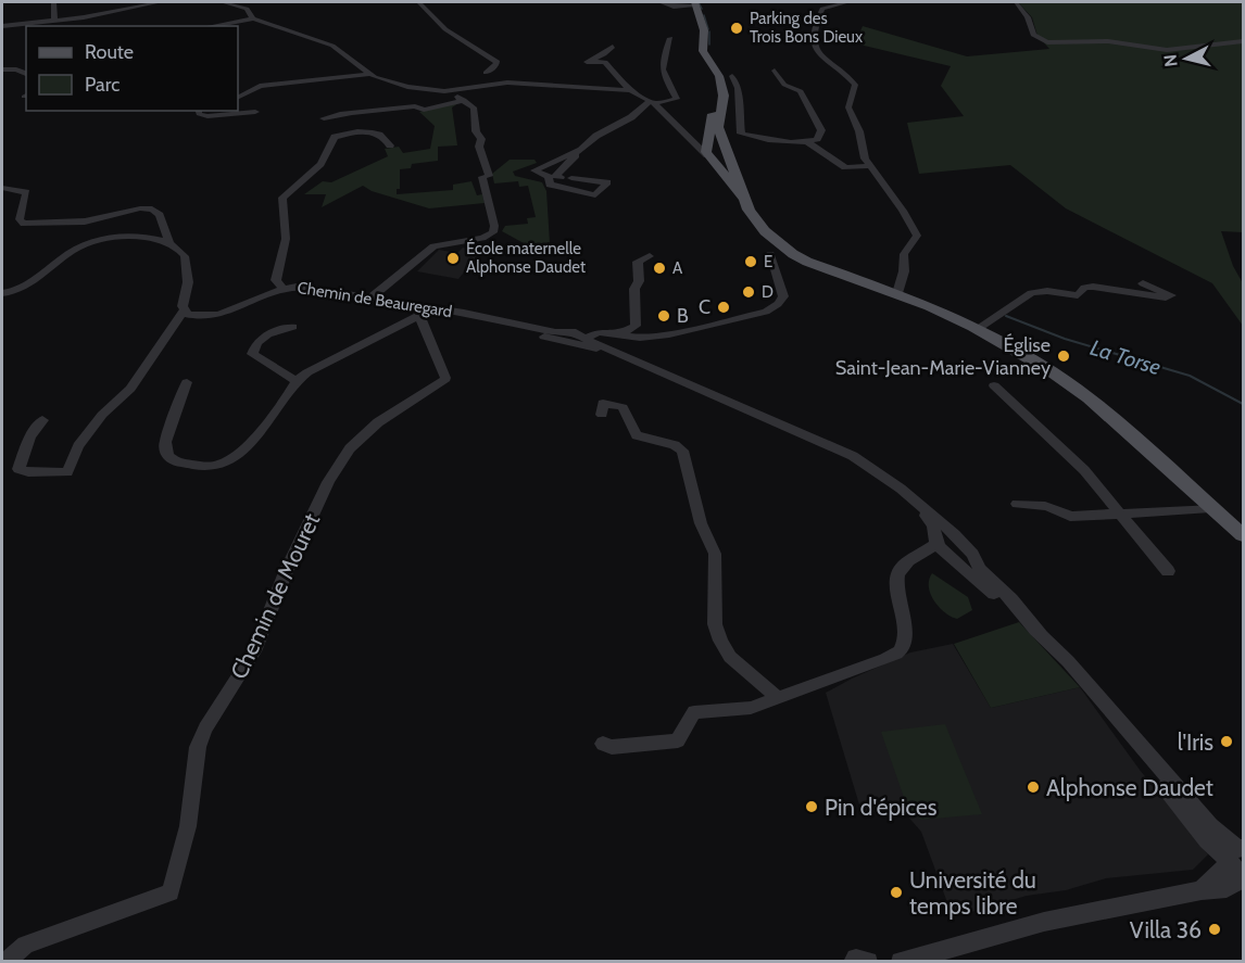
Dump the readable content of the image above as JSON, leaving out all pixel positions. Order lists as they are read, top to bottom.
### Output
{
  "streets": {
    "street": ["Chemin de Beauregard", "Chemin de Mouret"]
  },
  "crossings": [
    ["Chemin de Beauregard", "Chemin de Mouret"]
  ],
  "water": ["La Torse"],
  "places": [
    "Parking des Trois Bons Dieux",
    "École maternelle Alphonse Daudet",
    "E",
    "A",
    "D",
    "C",
    "B",
    "Église Saint-Jean-Marie-Vianney",
    "l'Iris",
    "Alphonse Daudet",
    "Pin d'épices",
    "Université du temps libre",
    "Villa 36"
  ],
  "legend": ["Route", "Parc"],
  "north": "left"
}
